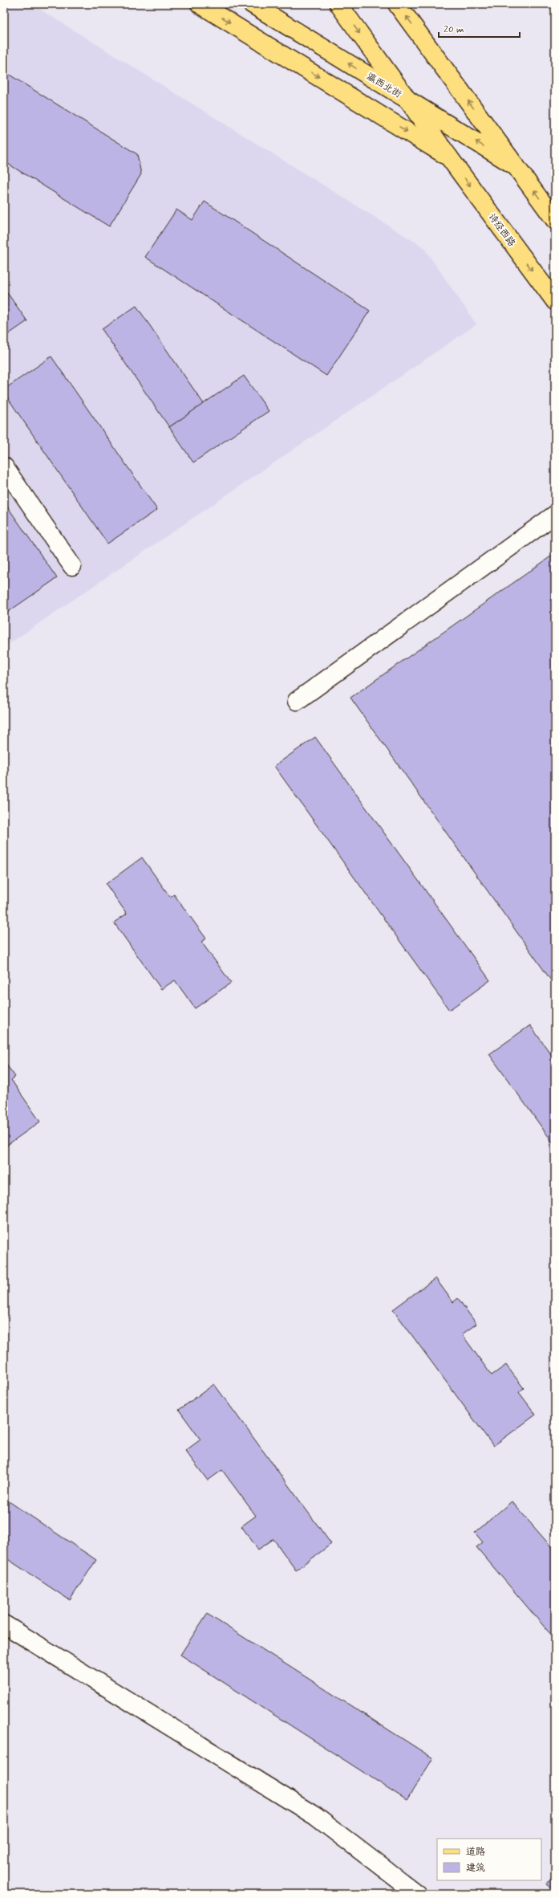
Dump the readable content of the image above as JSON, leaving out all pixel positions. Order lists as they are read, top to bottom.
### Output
{
  "streets": {
    "main road": ["瀛西北街", "诗经西路"]
  },
  "crossings": [
    ["瀛西北街", "诗经西路"]
  ],
  "legend": ["道路", "建筑"],
  "scale_bar": "20 m"
}
